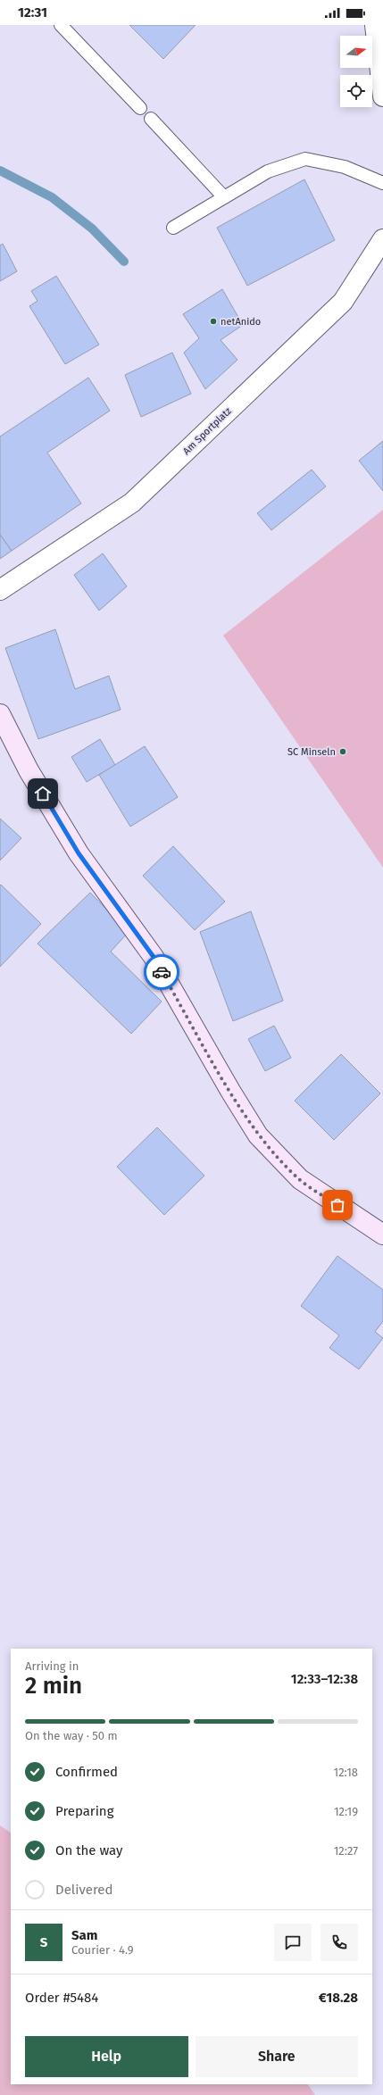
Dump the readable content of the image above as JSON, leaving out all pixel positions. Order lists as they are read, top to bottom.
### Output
{
  "streets": {
    "street": ["Am Sportplatz"]
  },
  "places": ["netAnido", "SC Minseln"],
  "north": "right",
  "page": {
    "status": "12:31",
    "heading": ["2 min", "Arriving in", "12:33–12:38"],
    "panel": [
      "Sam",
      "Courier · 4.9",
      "Order #5484",
      "€18.28"
    ],
    "bar": "On the way · 50 m",
    "list": [
      ["Confirmed", "12:18"],
      ["Preparing", "12:19"],
      ["On the way", "12:27"],
      "Delivered"
    ],
    "round": "S",
    "buttons": ["Help", "Share"]
  }
}
